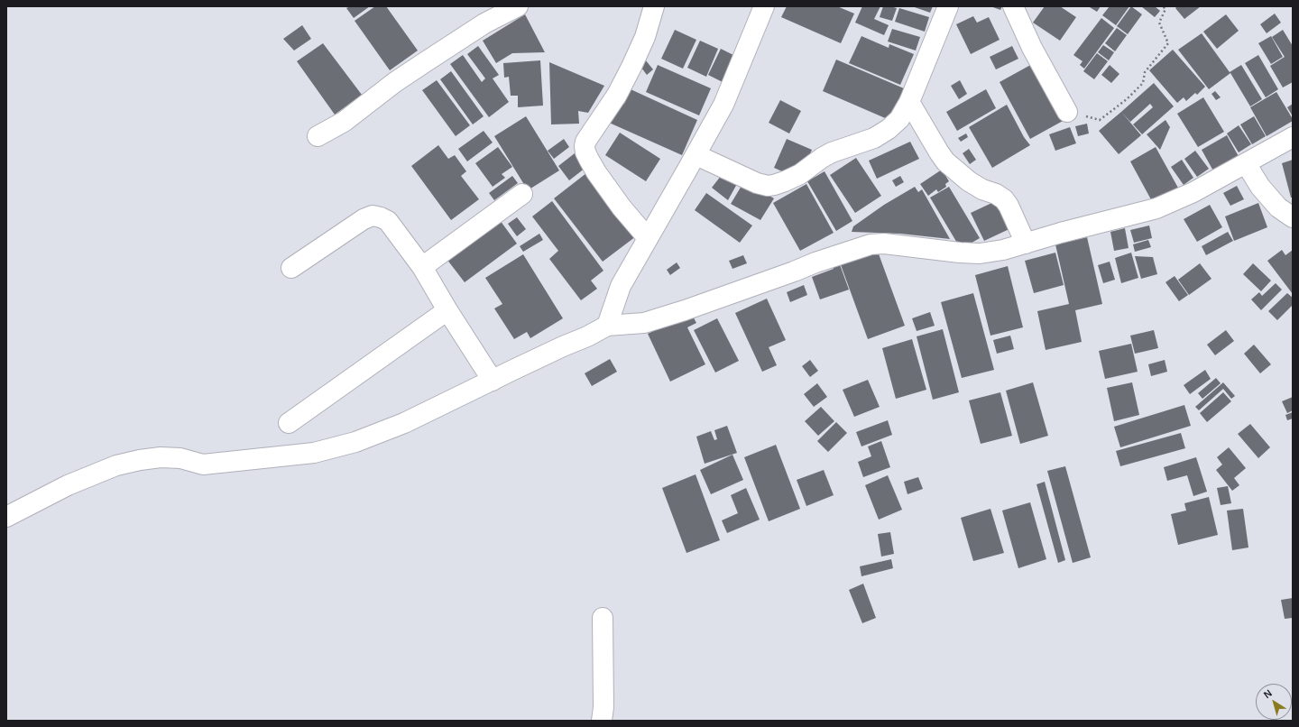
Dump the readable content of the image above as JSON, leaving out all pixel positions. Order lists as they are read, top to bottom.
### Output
{
  "north": "top left"
}
